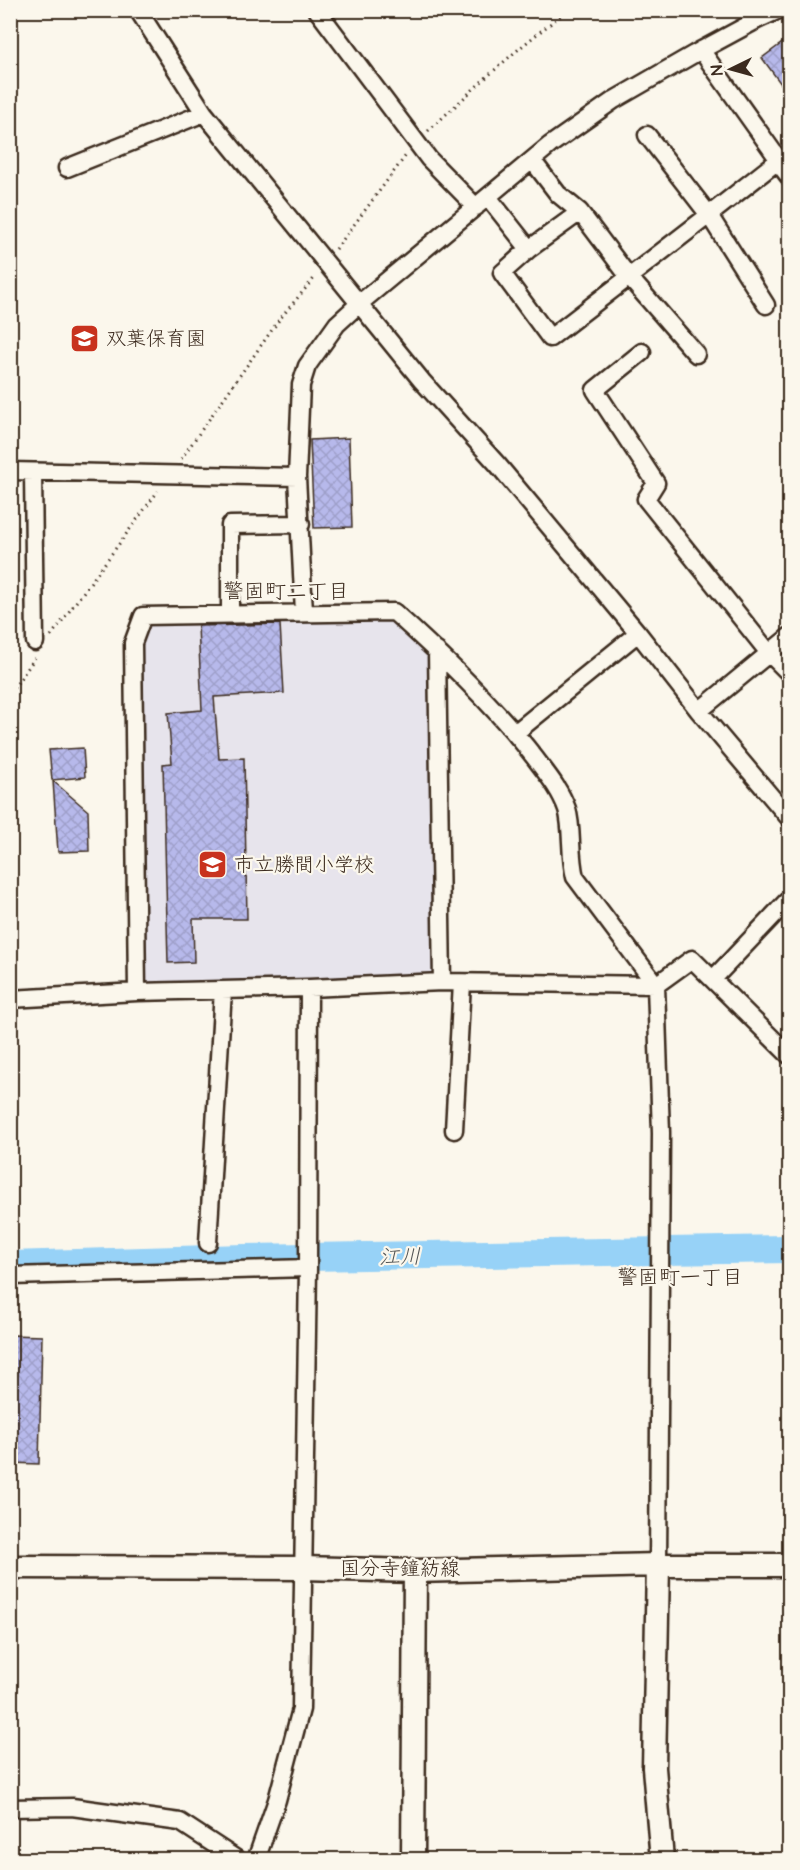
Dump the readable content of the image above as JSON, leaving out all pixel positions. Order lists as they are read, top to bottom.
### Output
{
  "streets": {
    "street": ["国分寺鐘紡線"]
  },
  "districts": ["警固町二丁目", "警固町一丁目"],
  "water": ["江川"],
  "places": {
    "school or university": ["双葉保育園", "市立勝間小学校"]
  },
  "north": "left"
}
